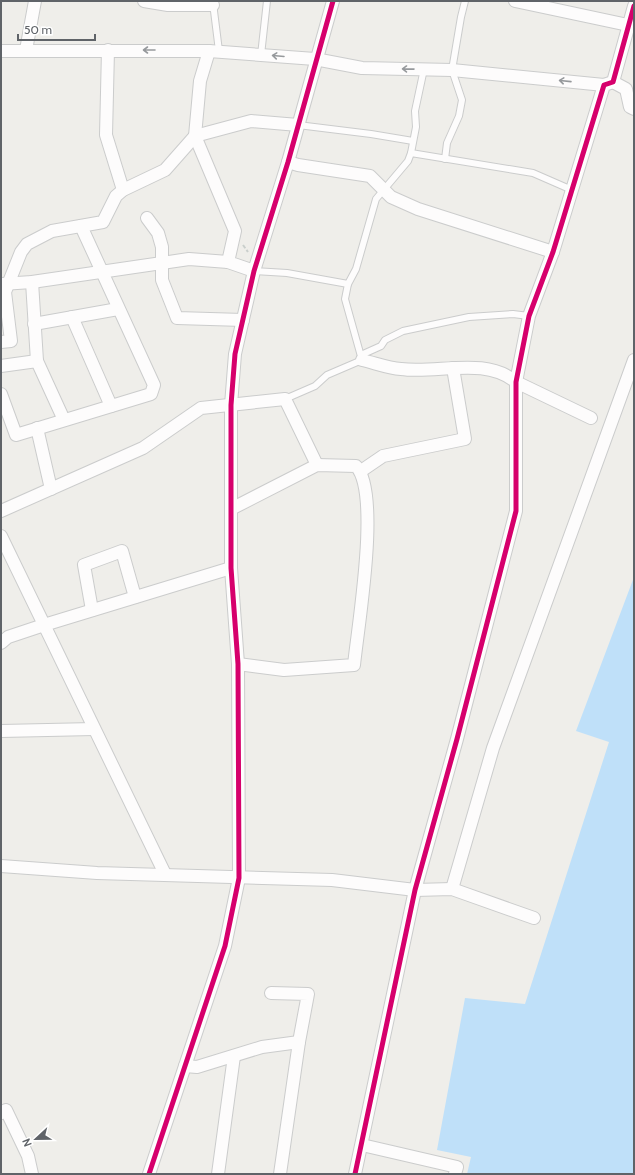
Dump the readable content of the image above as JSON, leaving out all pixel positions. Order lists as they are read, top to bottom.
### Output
{
  "scale_bar": "50 m",
  "north": "left"
}
